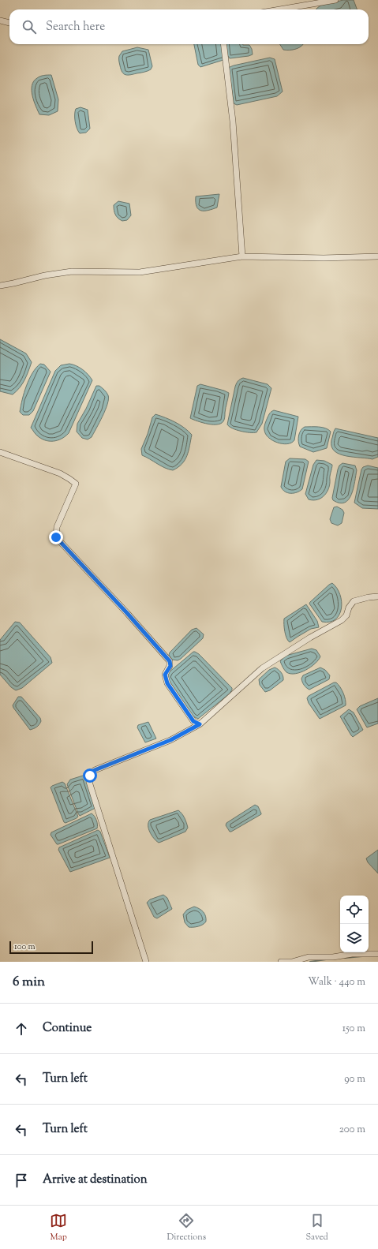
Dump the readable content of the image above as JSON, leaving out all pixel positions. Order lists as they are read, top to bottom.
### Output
{
  "scale_bar": "100 m",
  "page": {
    "search": "Search here",
    "scale": "100 m",
    "heading": ["6 min", "Walk · 440 m"],
    "list": [
      ["Continue", "150 m"],
      ["Turn left", "90 m"],
      ["Turn left", "200 m"],
      "Arrive at destination"
    ],
    "nav": ["Map", "Directions", "Saved"]
  }
}
